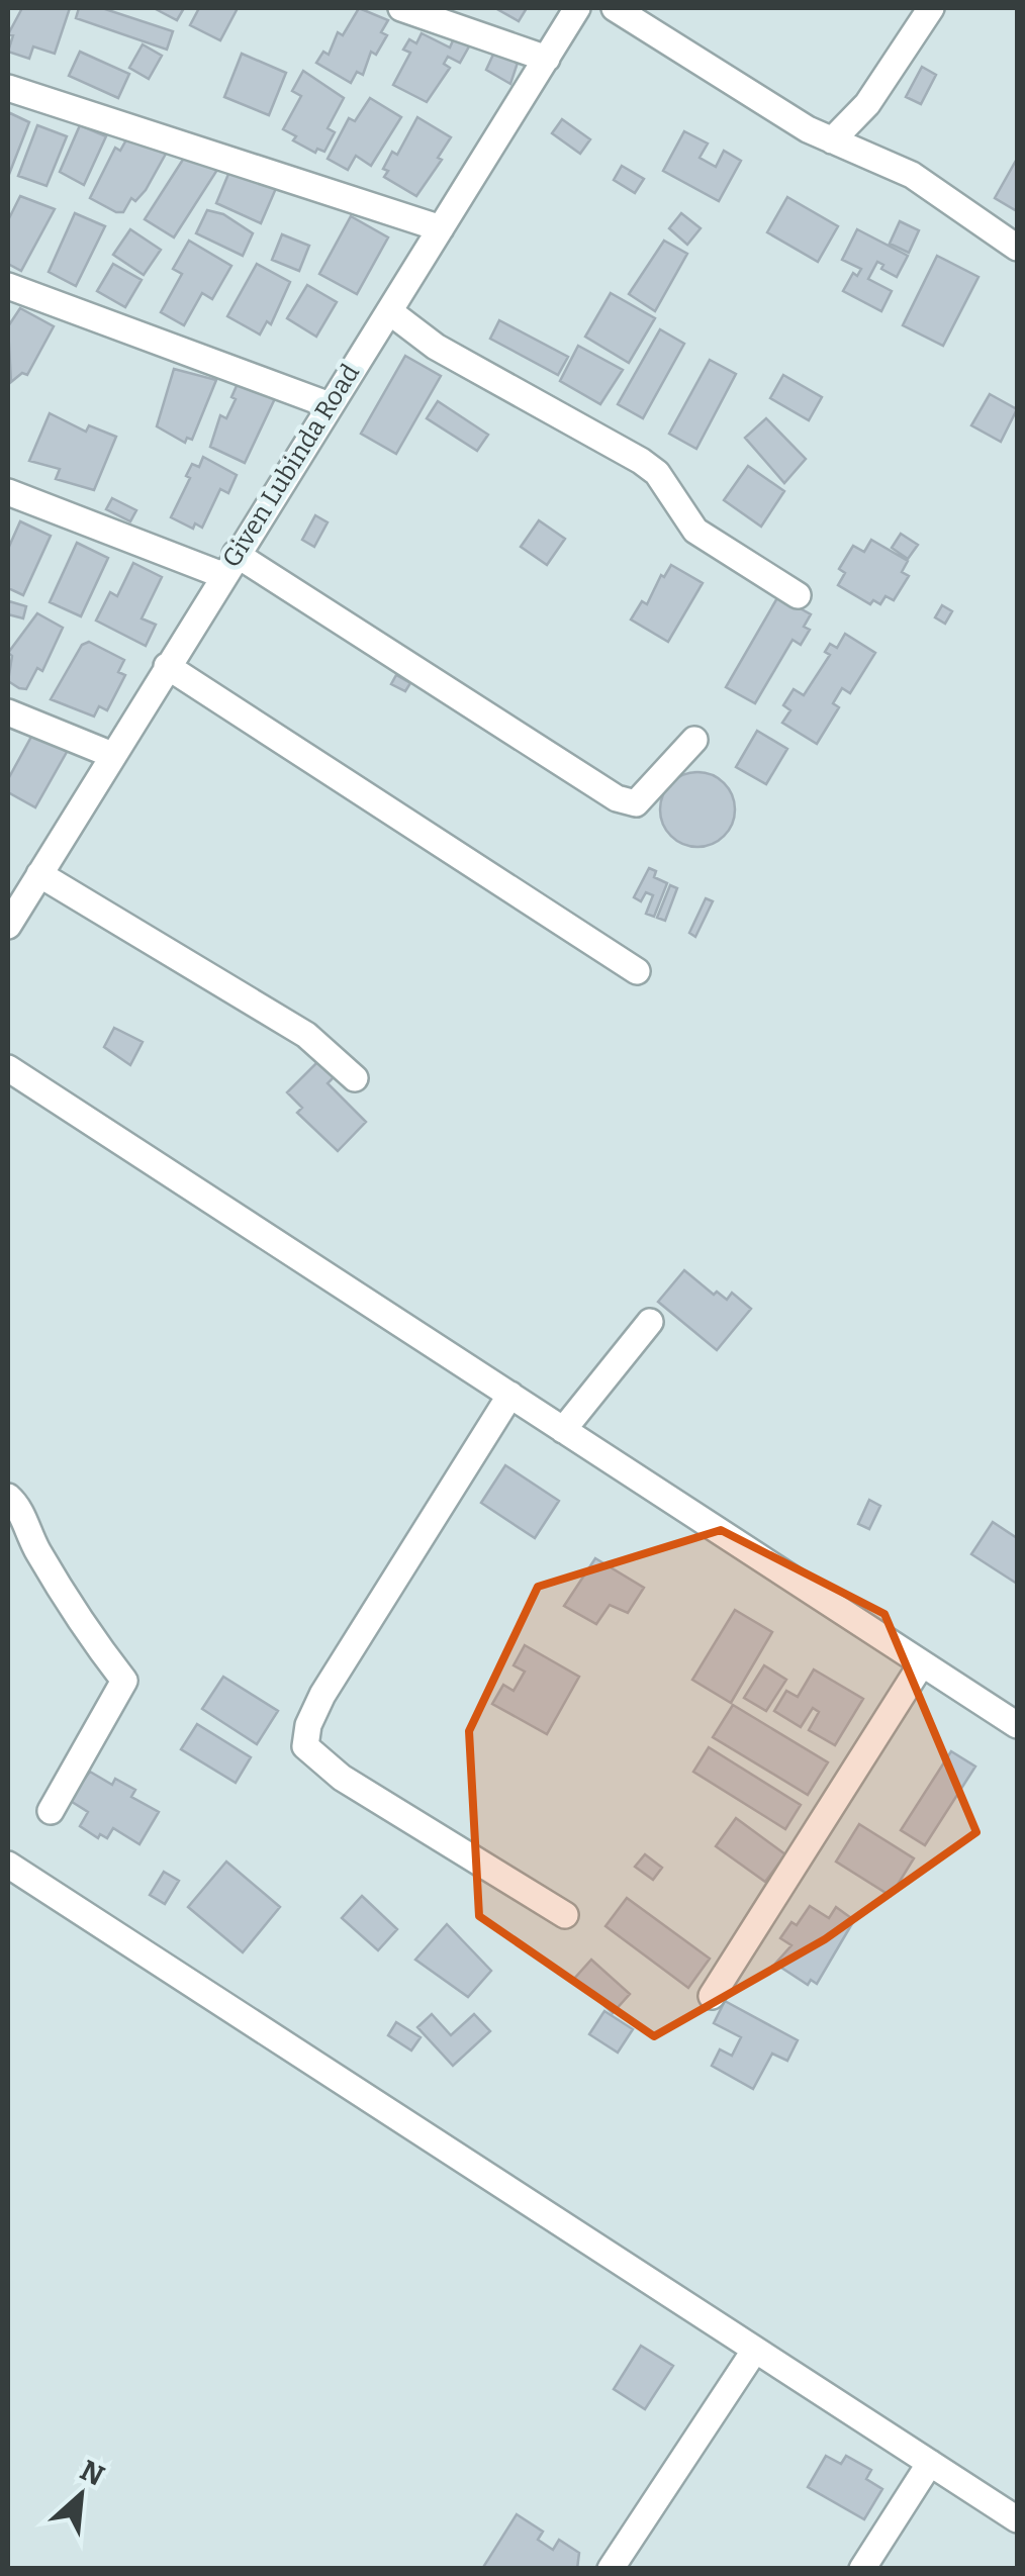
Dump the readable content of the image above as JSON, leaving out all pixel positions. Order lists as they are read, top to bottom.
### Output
{
  "streets": {
    "street": ["Given Lubinda Road"]
  },
  "north": "top right"
}
